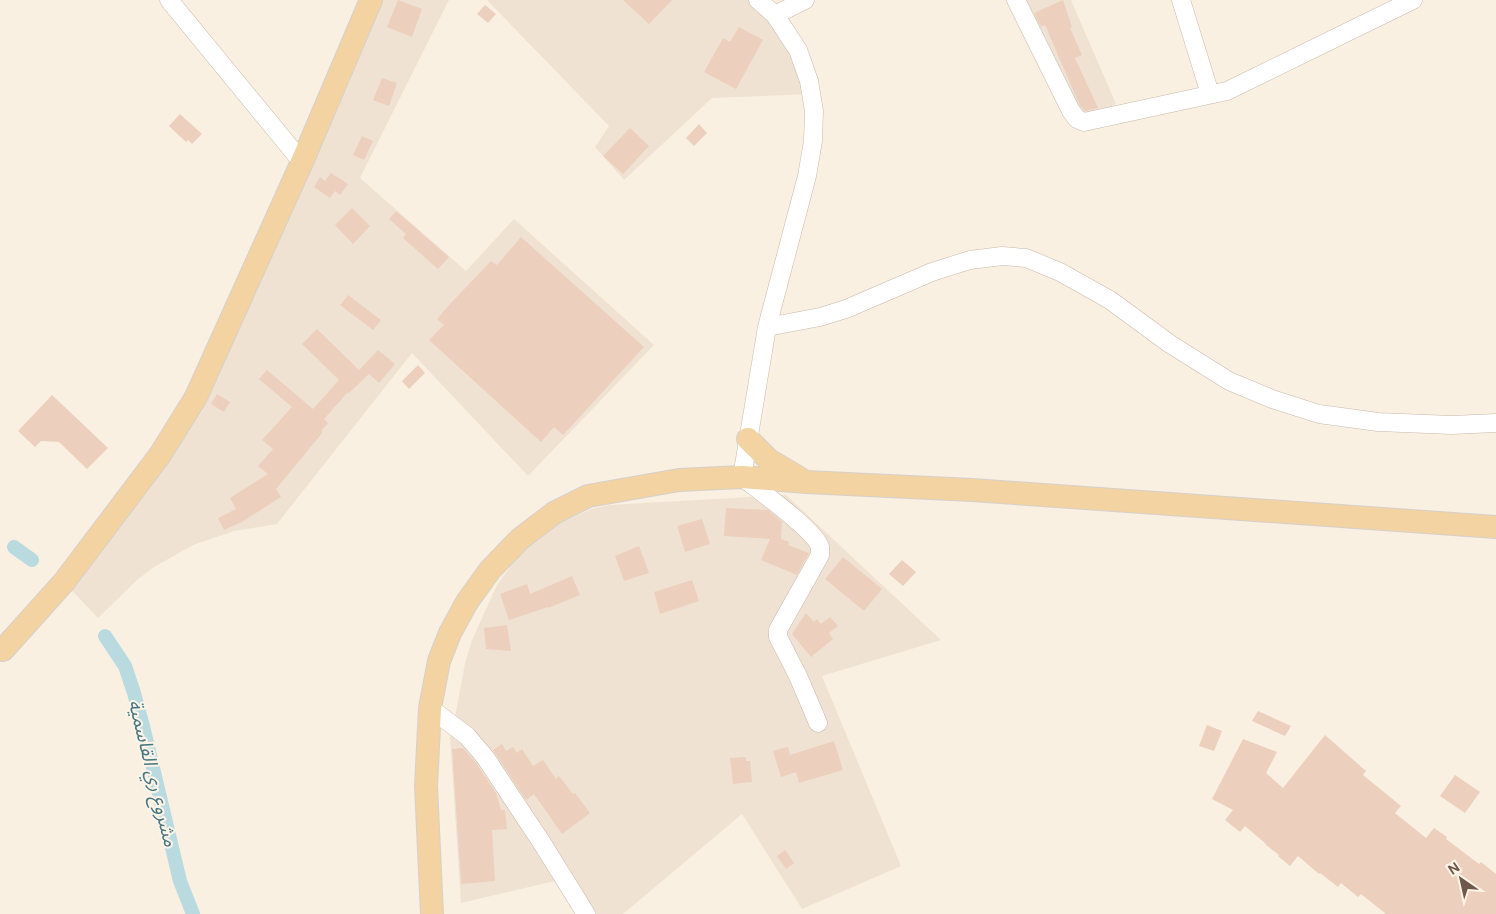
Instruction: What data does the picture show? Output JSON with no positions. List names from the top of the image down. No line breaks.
{"water":["مشروع ري القاسمية"],"north":"top left"}
